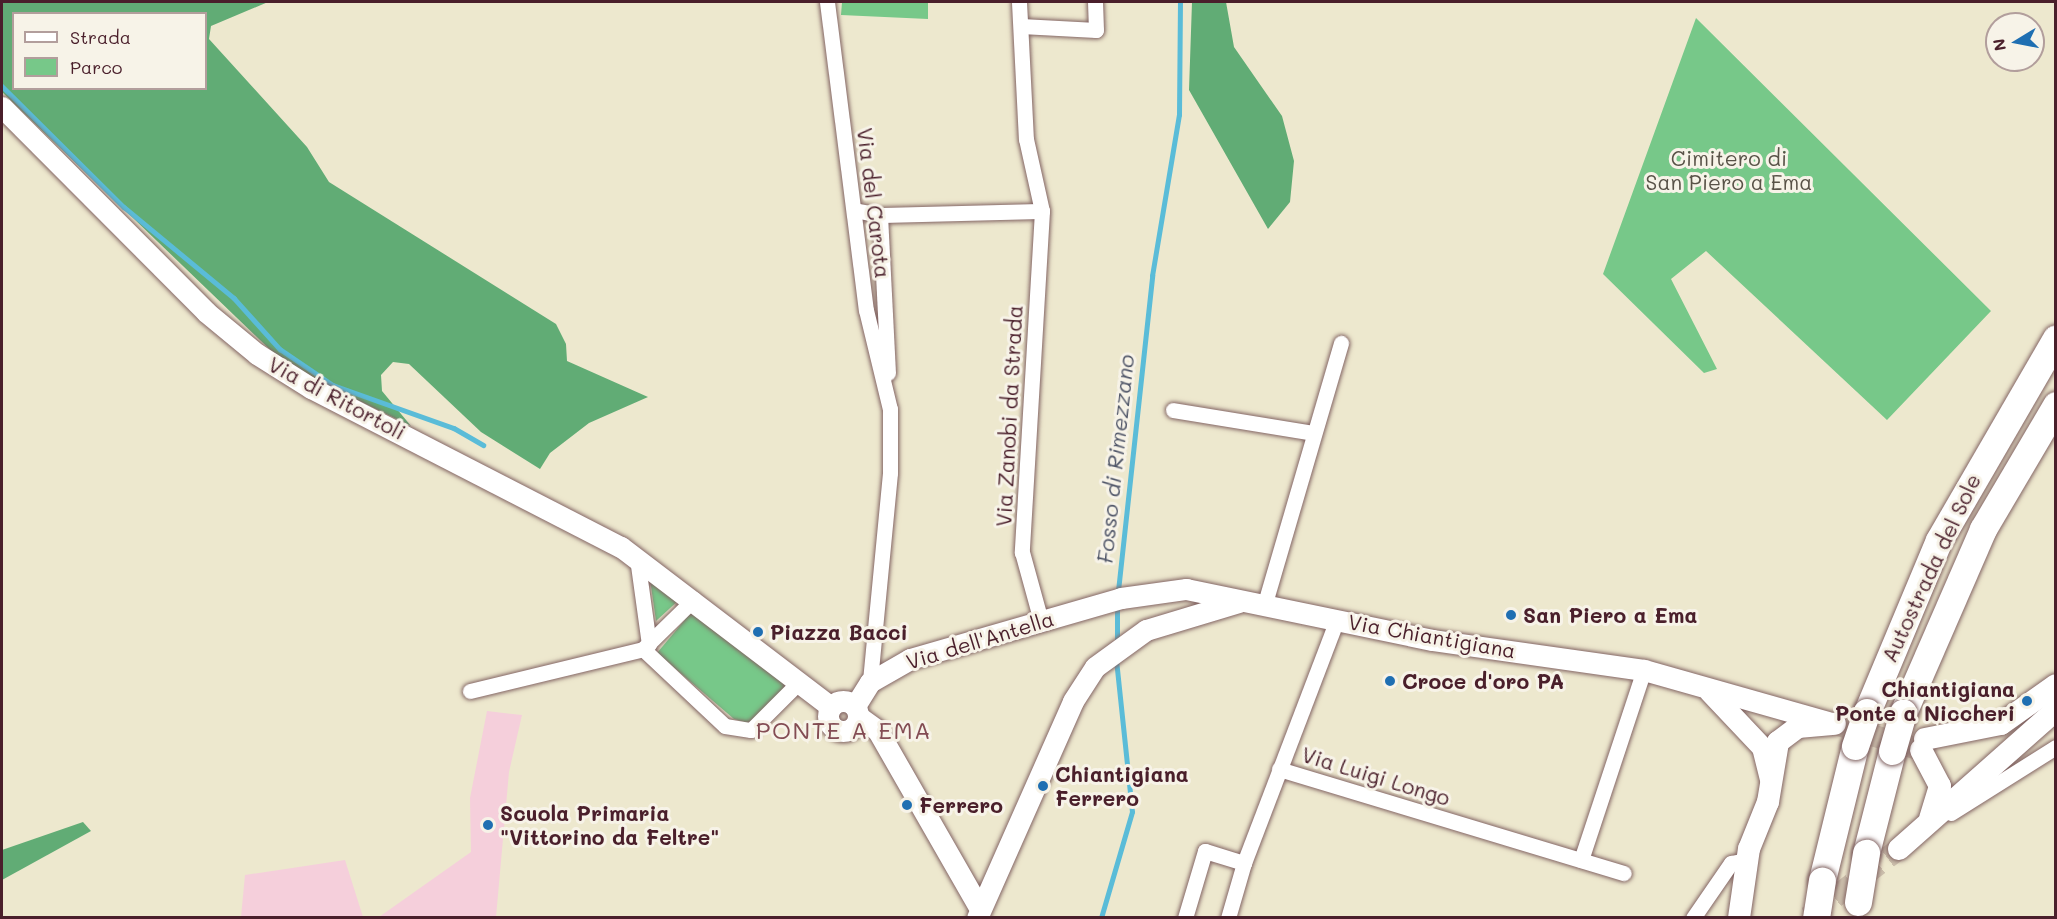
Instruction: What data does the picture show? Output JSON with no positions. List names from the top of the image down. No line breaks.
{"streets":{"highway":["Autostrada del Sole"],"main road":["Via Chiantigiana"],"street":["Via del Carota","Via di Ritortoli","Via Zanobi da Strada","Via dell'Antella","Via Luigi Longo"]},"crossings":[["Via del Carota","Via dell'Antella"],["Via di Ritortoli","Via dell'Antella"],["Via Zanobi da Strada","Via dell'Antella"],["Via Chiantigiana","Via dell'Antella"],["Via Chiantigiana","Via Luigi Longo"]],"districts":["PONTE A EMA"],"water":["Fosso di Rimezzano"],"parks":["Cimitero di San Piero a Ema"],"places":["San Piero a Ema","Piazza Bacci","Croce d'oro PA","Chiantigiana Ponte a Niccheri","Chiantigiana Ferrero","Ferrero","Scuola Primaria \"Vittorino da Feltre\""],"legend":["Strada","Parco"],"north":"left"}
